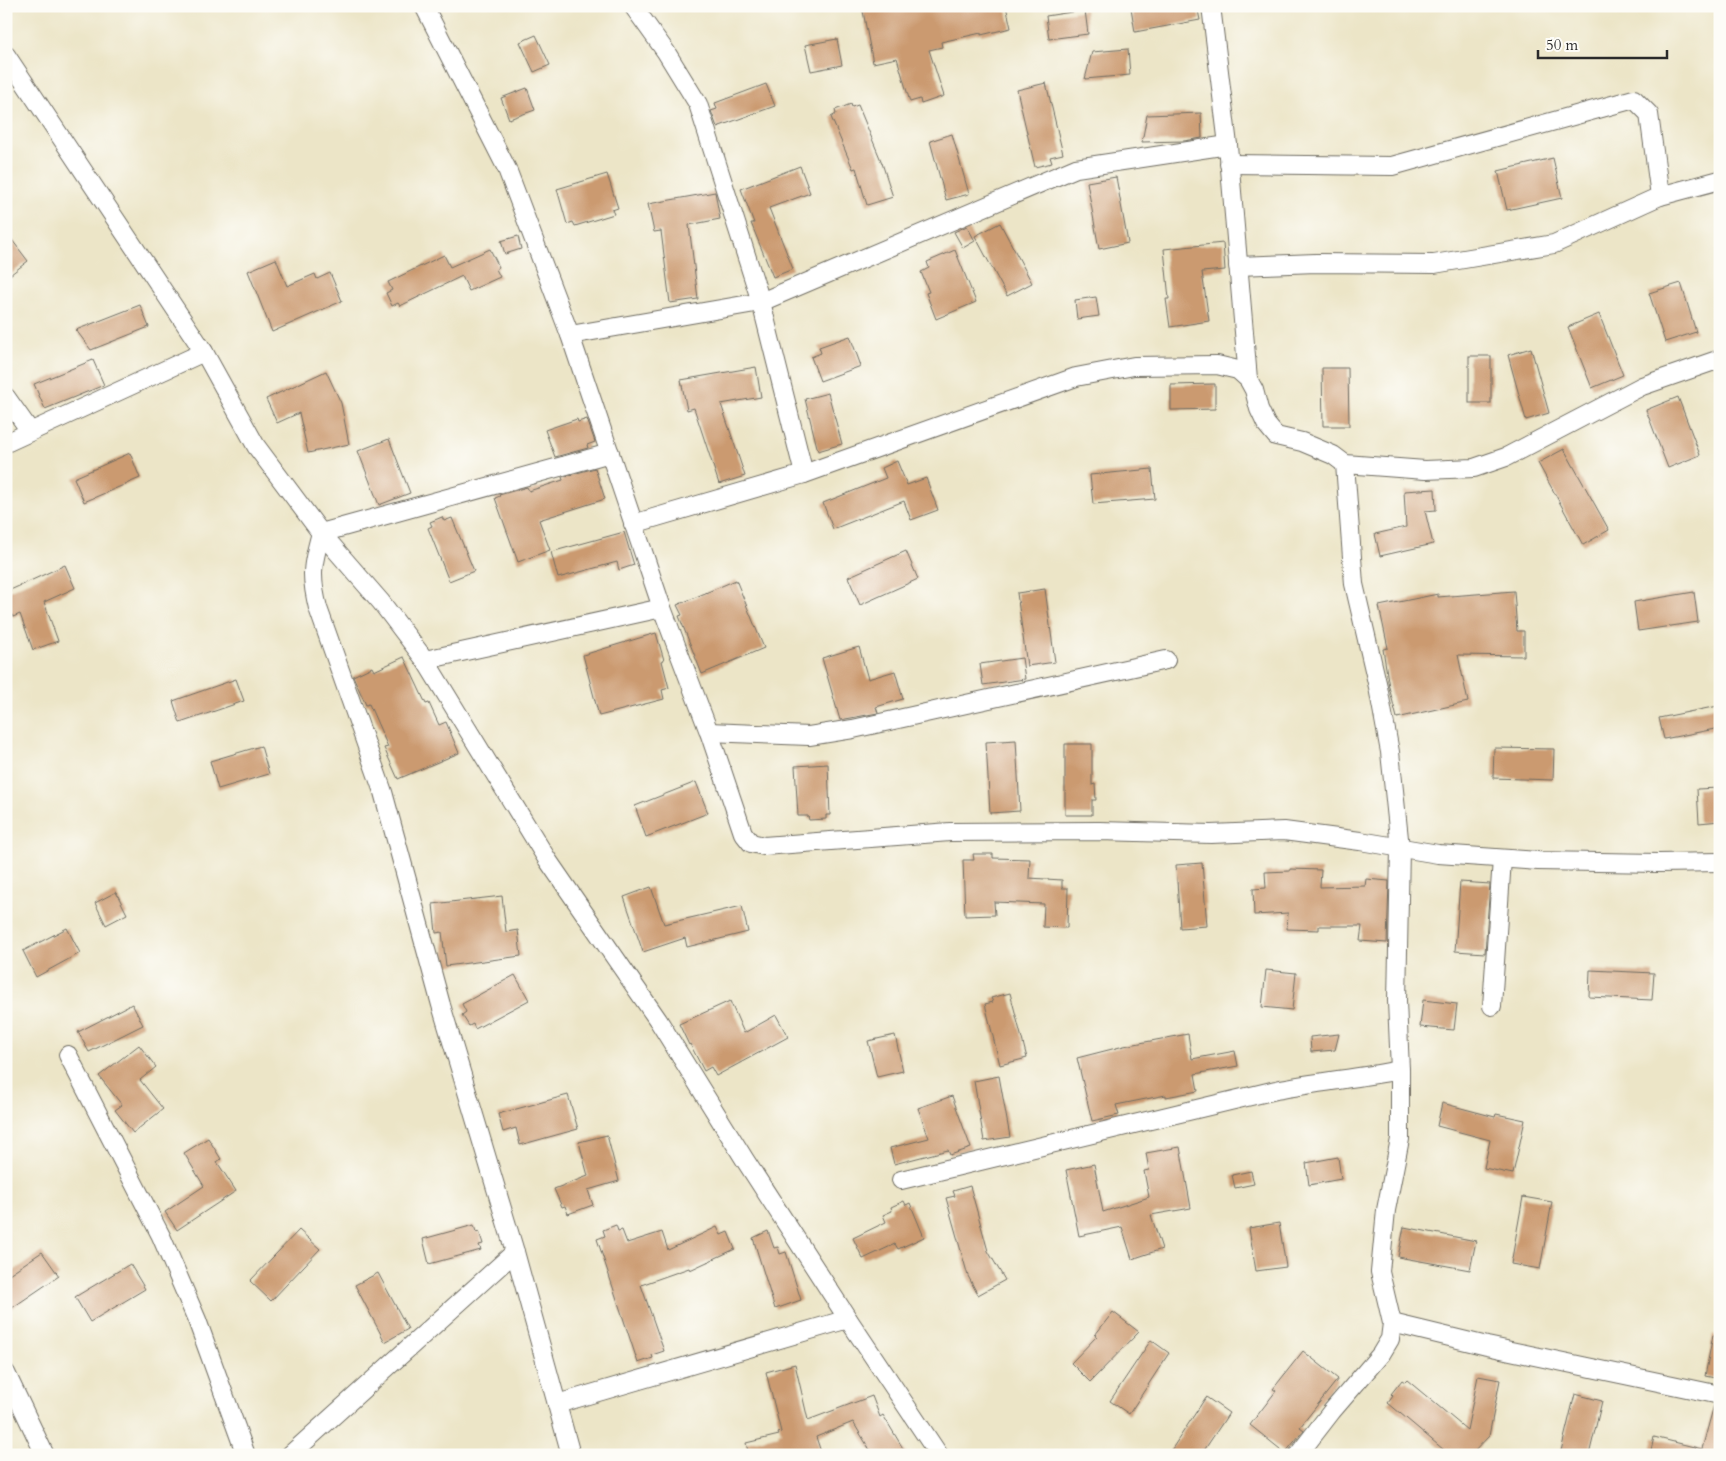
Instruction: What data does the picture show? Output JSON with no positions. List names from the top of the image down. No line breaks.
{"scale_bar":"50 m"}
